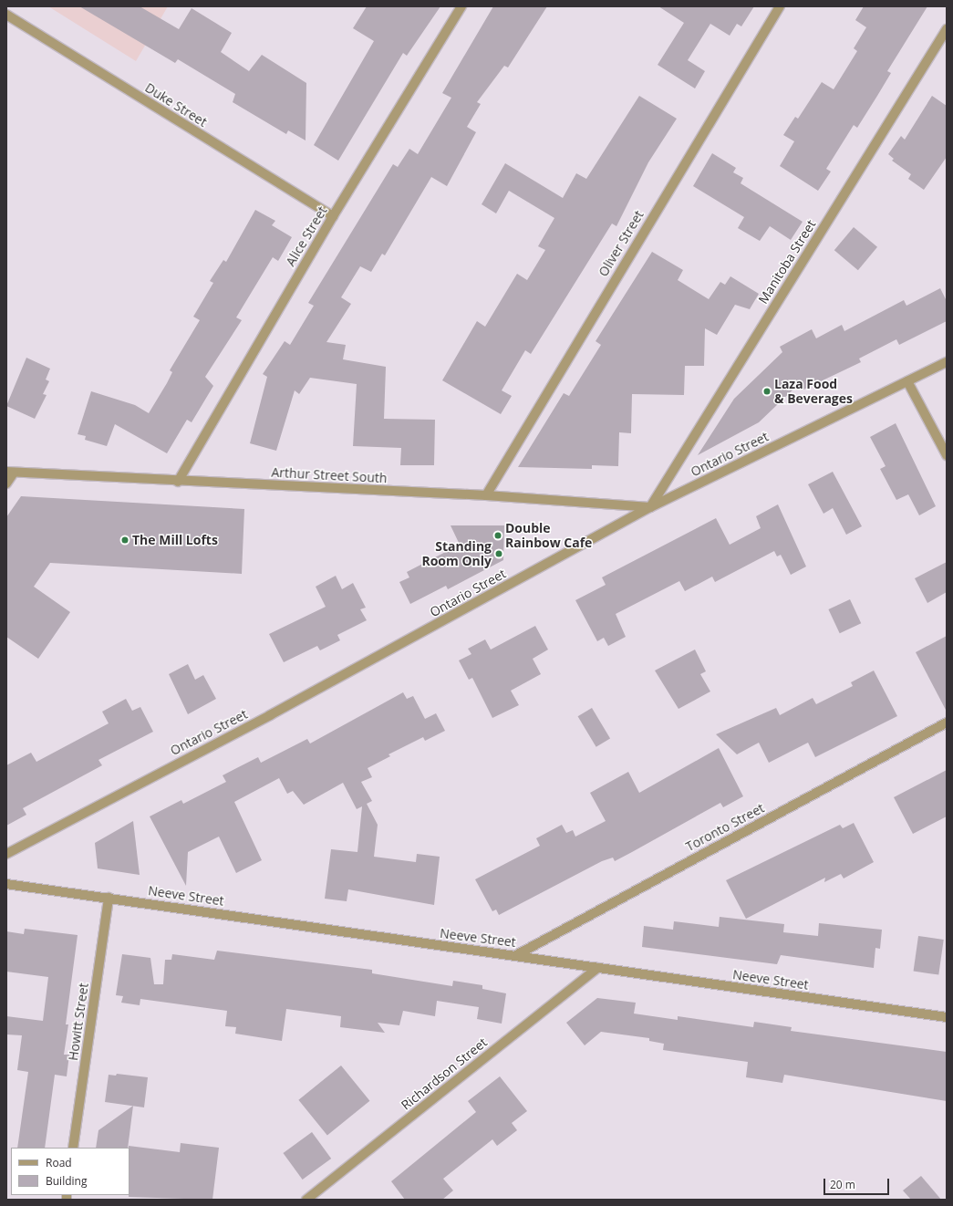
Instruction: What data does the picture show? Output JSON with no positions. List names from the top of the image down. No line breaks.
{"streets":{"street":["Duke Street","Alice Street","Oliver Street","Manitoba Street","Ontario Street","Arthur Street South","Toronto Street","Neeve Street","Howitt Street","Richardson Street"]},"crossings":[["Duke Street","Alice Street"],["Alice Street","Arthur Street South"],["Oliver Street","Arthur Street South"],["Manitoba Street","Ontario Street"],["Manitoba Street","Arthur Street South"],["Ontario Street","Arthur Street South"],["Toronto Street","Neeve Street"],["Neeve Street","Howitt Street"],["Neeve Street","Richardson Street"]],"places":["Laza Food & Beverages","Double Rainbow Cafe","The Mill Lofts","Standing Room Only"],"legend":["Road","Building"],"scale_bar":"20 m"}
